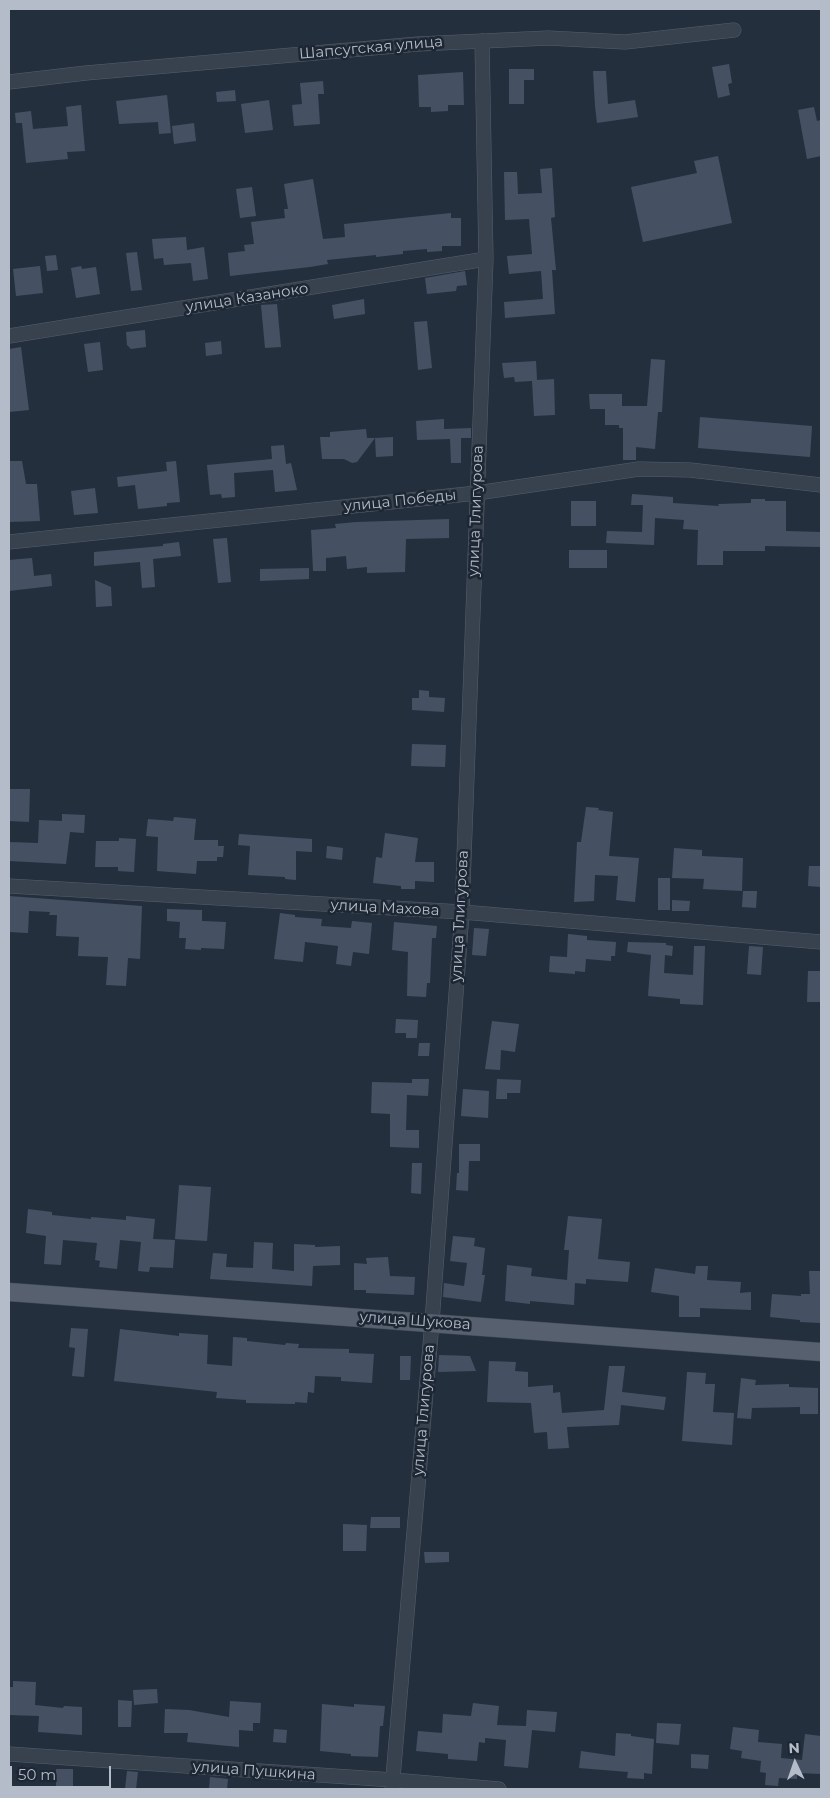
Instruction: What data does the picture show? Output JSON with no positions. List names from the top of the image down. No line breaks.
{"streets":{"main road":["улица Шукова"],"street":["Шапсугская улица","улица Казаноко","улица Победы","улица Тлигурова","улица Махова","улица Пушкина"]},"crossings":[["Шапсугская улица","улица Тлигурова"],["улица Казаноко","улица Тлигурова"],["улица Победы","улица Тлигурова"],["улица Тлигурова","улица Махова"],["улица Тлигурова","улица Шукова"],["улица Тлигурова","улица Пушкина"]],"scale_bar":"50 m","north":"top"}
